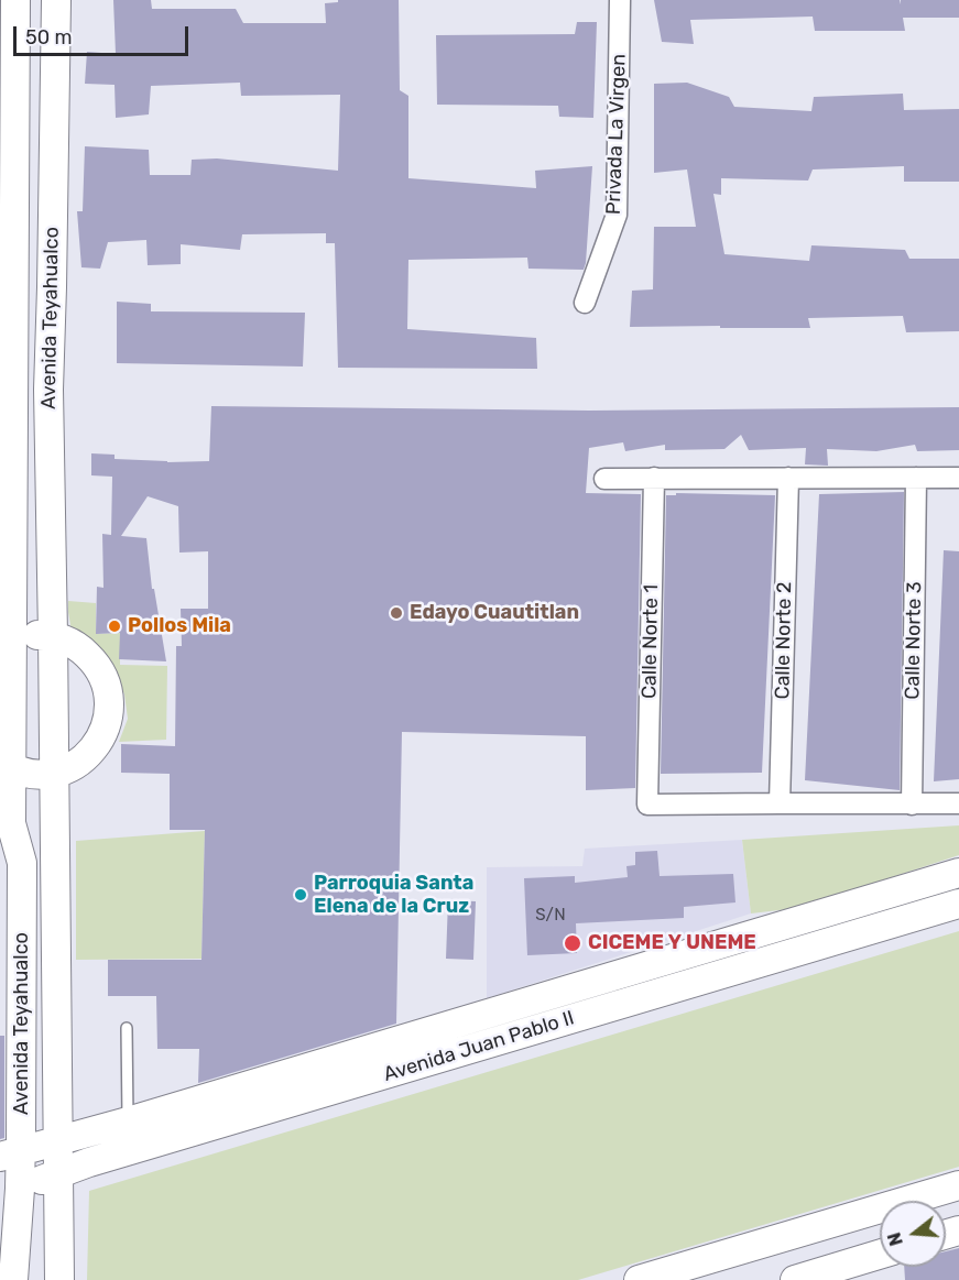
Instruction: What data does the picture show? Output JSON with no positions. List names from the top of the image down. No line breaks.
{"streets":{"main road":["Avenida Teyahualco","Avenida Juan Pablo II"],"street":["Privada La Virgen","Calle Norte 2","Calle Norte 3","Calle Norte 1"]},"crossings":[["Avenida Teyahualco","Avenida Juan Pablo II"],["Calle Norte 2","Calle Norte 1"]],"places":["Edayo Cuautitlan","Pollos Mila","Parroquia Santa Elena de la Cruz","CICEME Y UNEME"],"house_numbers":["S/N"],"scale_bar":"50 m","north":"left"}
